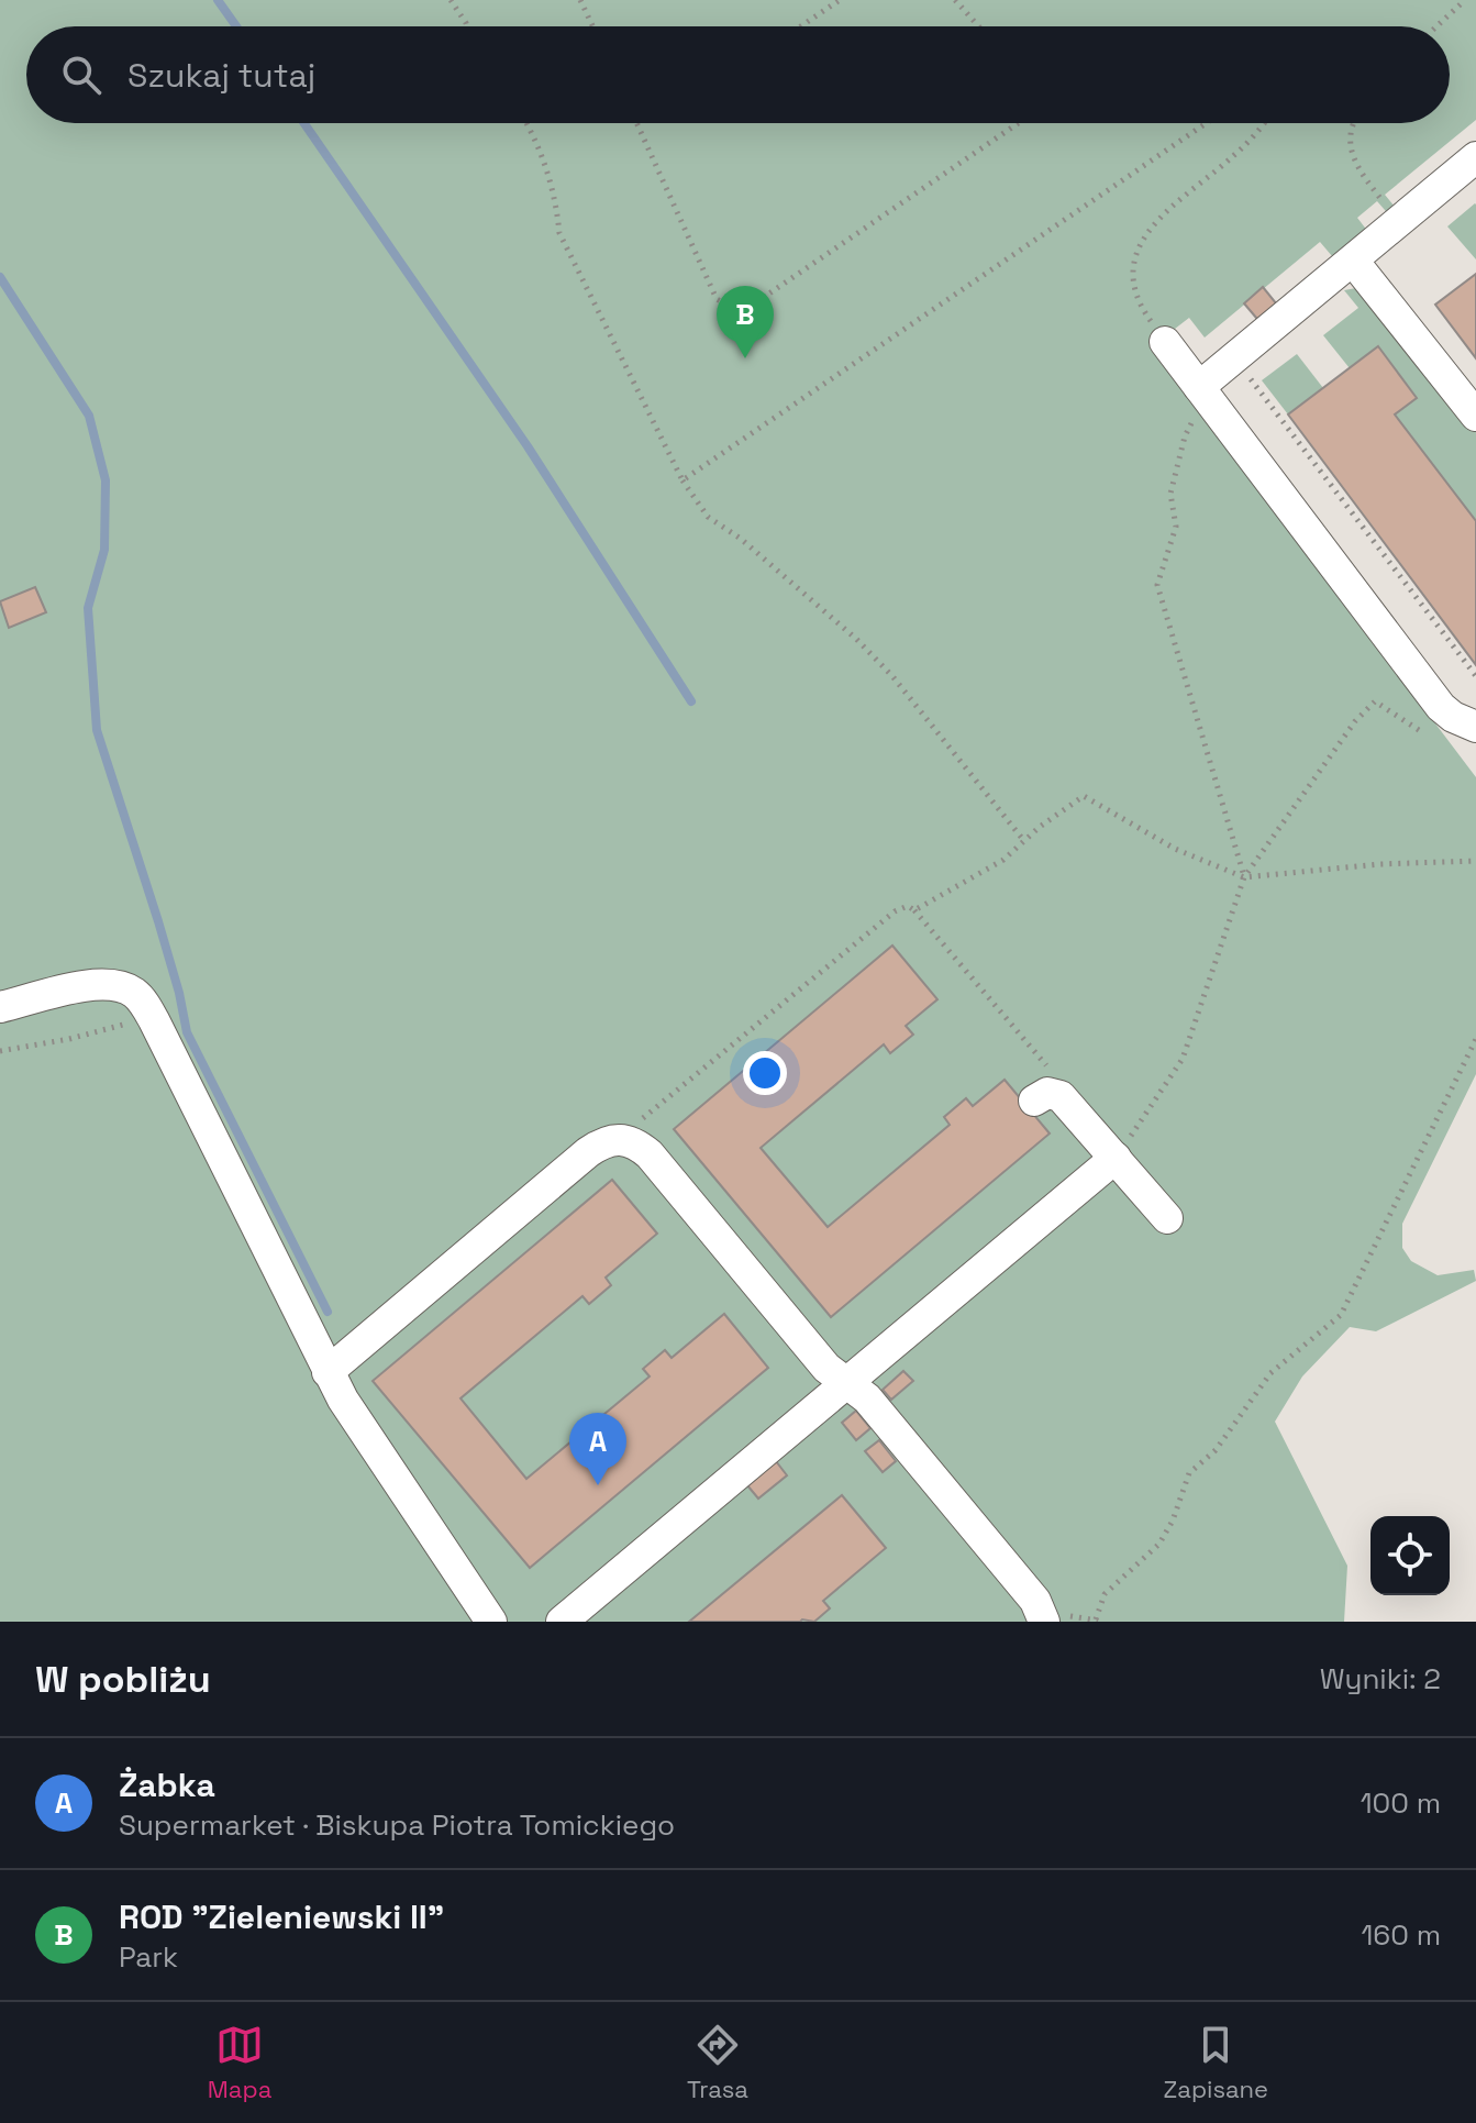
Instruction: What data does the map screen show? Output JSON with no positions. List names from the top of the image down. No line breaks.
{"page":{"search":"Szukaj tutaj","pins":["B","A"],"heading":["W pobliżu","Wyniki: 2"],"list":[{"mark":"A","name":"Żabka","note":"Supermarket · Biskupa Piotra Tomickiego","value":"100 m"},{"mark":"B","name":"ROD \"Zieleniewski II\"","note":"Park","value":"160 m"}],"nav":["Mapa","Trasa","Zapisane"]}}
